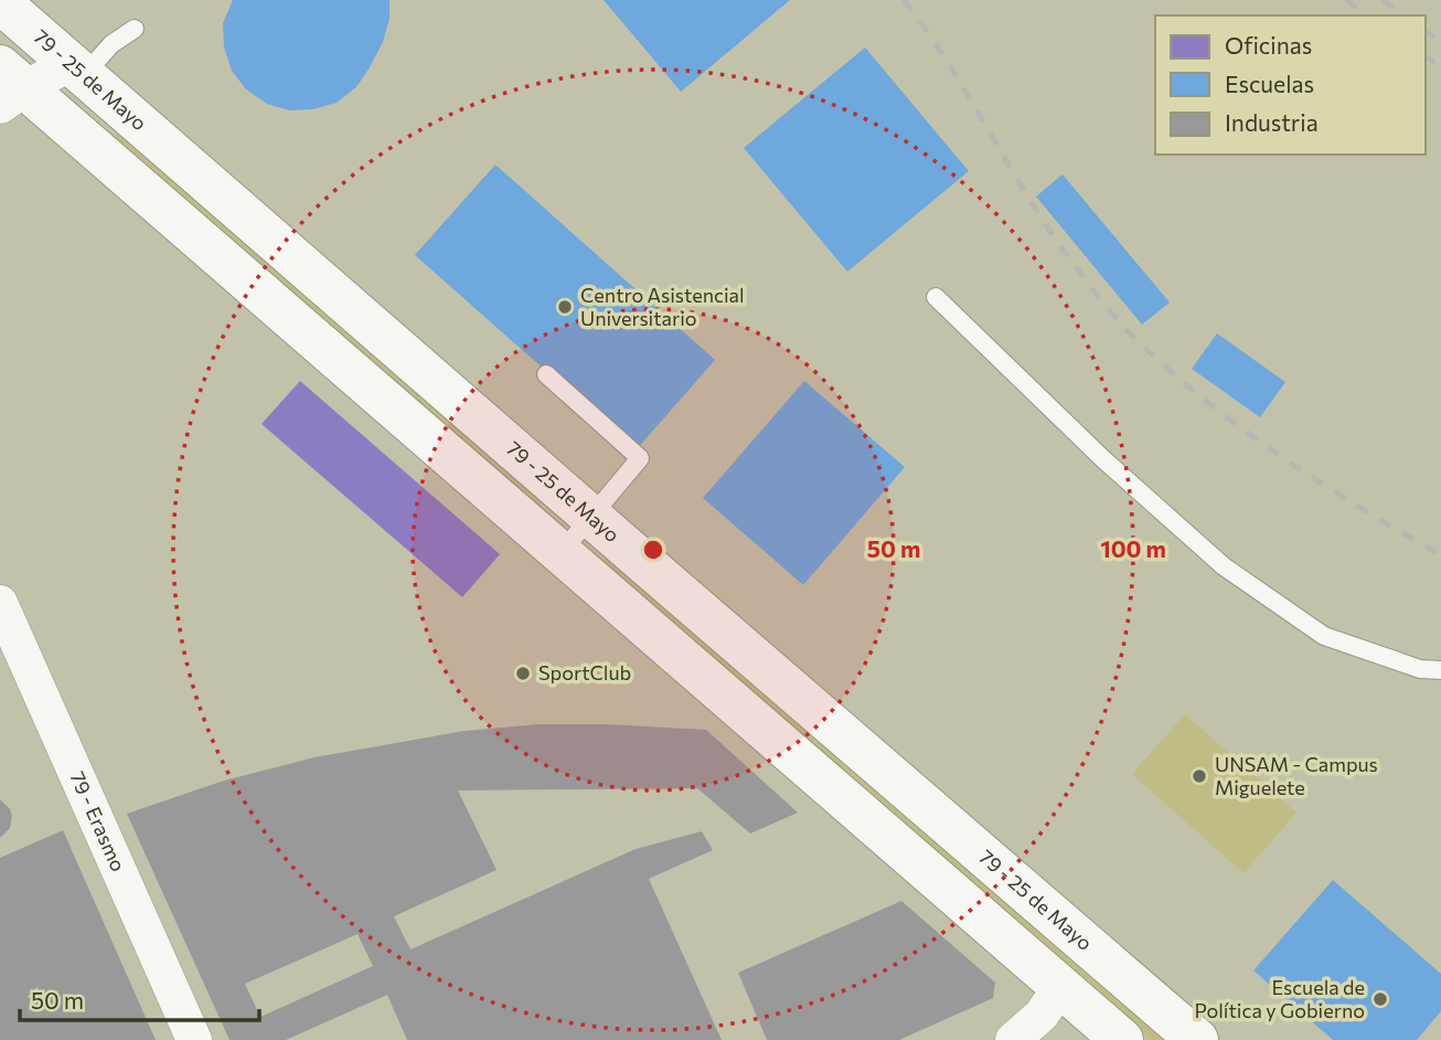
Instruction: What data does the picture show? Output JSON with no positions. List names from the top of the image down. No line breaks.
{"streets":{"main road":["79 - 25 de Mayo"],"street":["79 - Erasmo"]},"places":["Centro Asistencial Universitario","SportClub","UNSAM - Campus Miguelete","Escuela de Política y Gobierno"],"legend":["Oficinas","Escuelas","Industria"],"scale_bar":"50 m","rings":["50 m","100 m"]}
